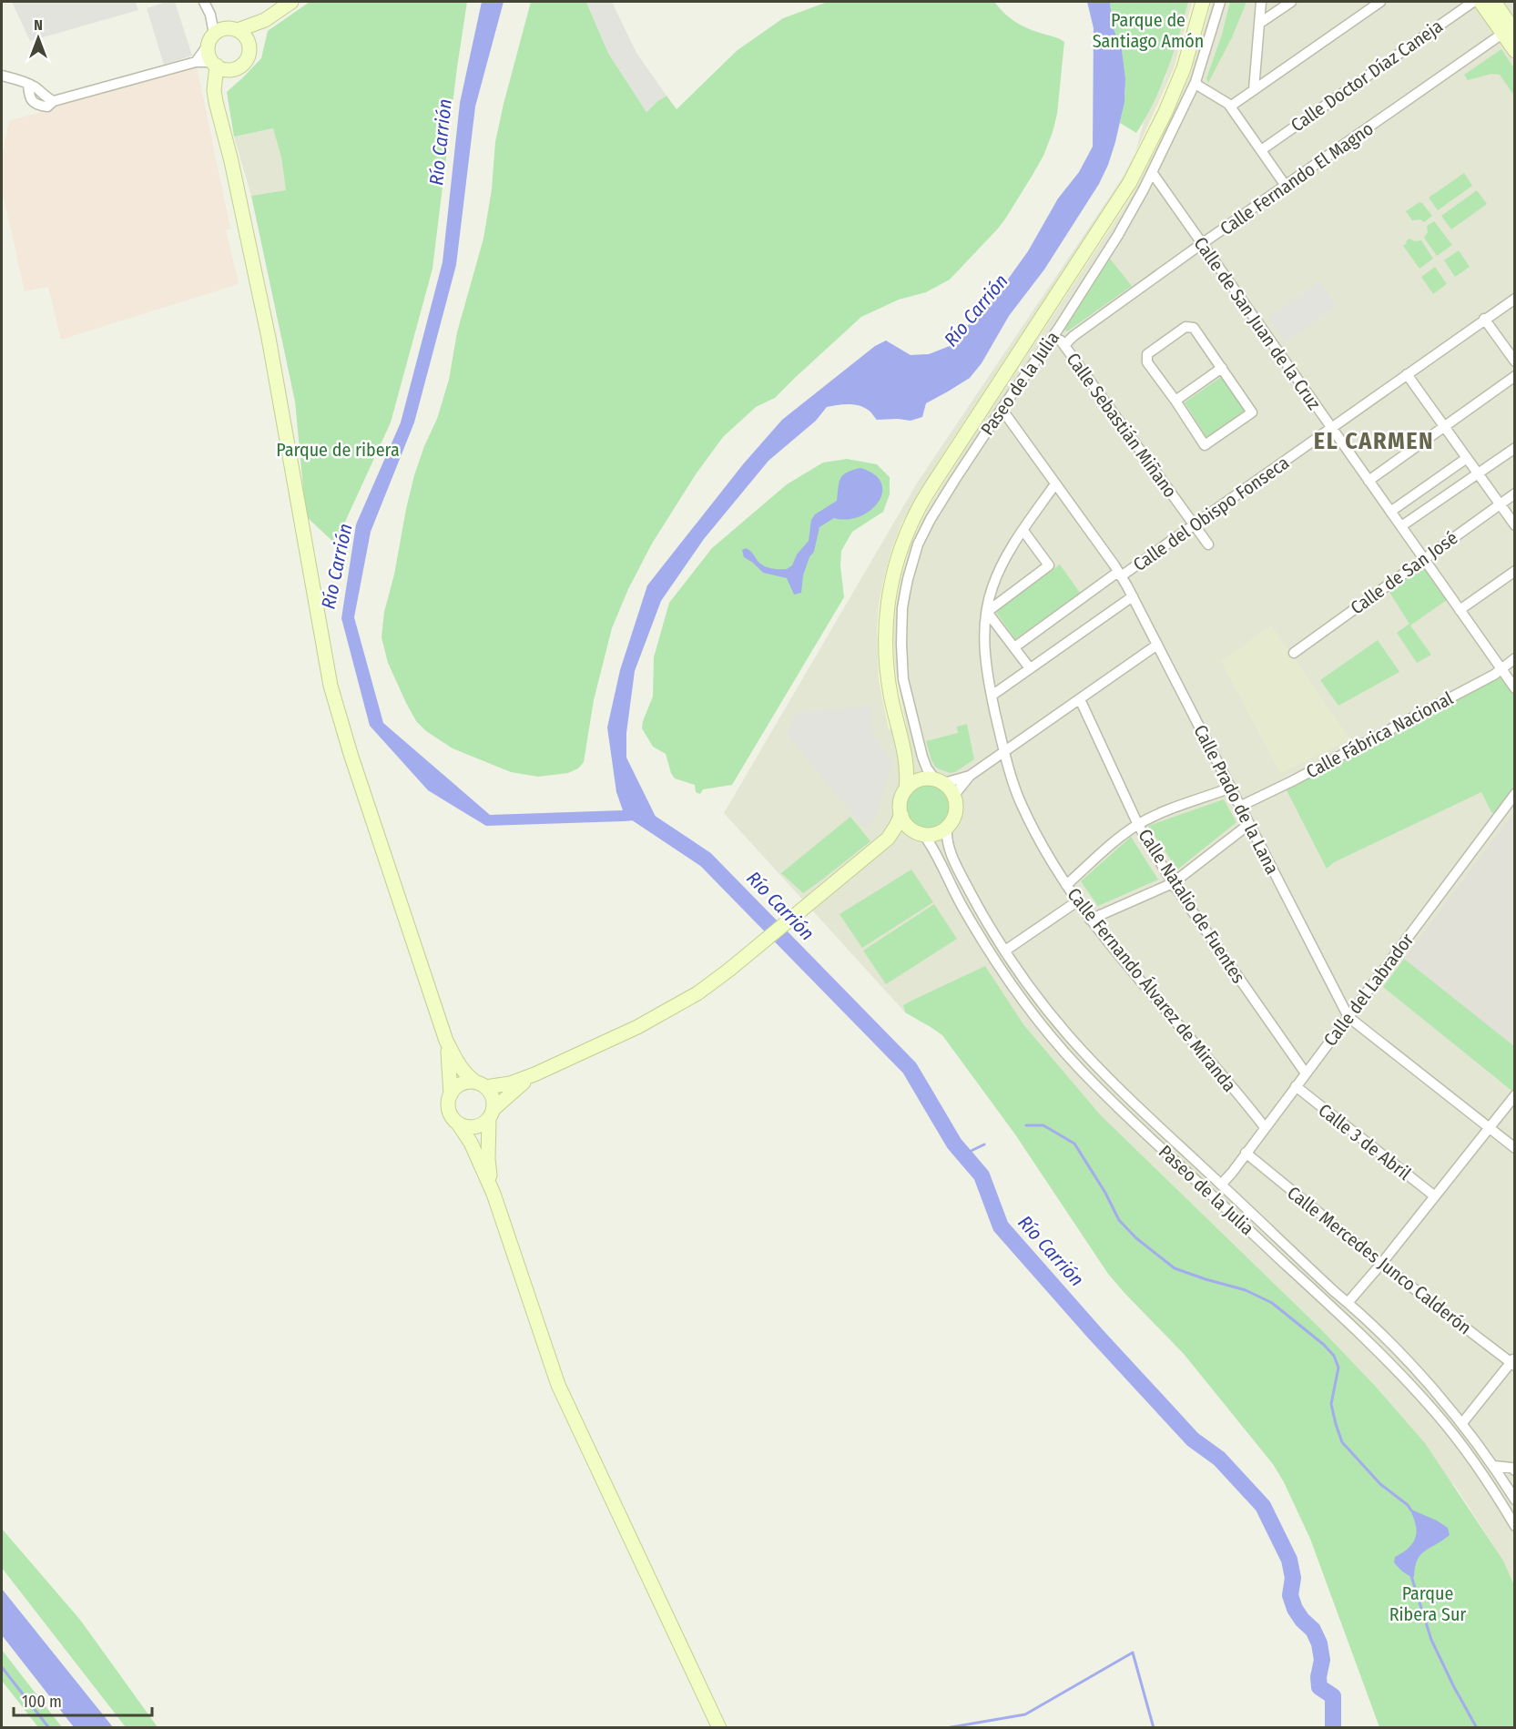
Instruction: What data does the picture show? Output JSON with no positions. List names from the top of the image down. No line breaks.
{"streets":{"main road":["Paseo de la Julia"],"street":["Calle Doctor Díaz Caneja","Calle Fernando El Magno","Calle de San Juan de la Cruz","Calle Sebastián Miñano","Calle del Obispo Fonseca","Calle de San José","Calle Fábrica Nacional","Calle Prado de la Lana","Calle Natalio de Fuentes","Calle Fernando Álvarez de Miranda","Calle del Labrador","Calle 3 de Abril","Calle Mercedes Junco Calderón"]},"crossings":[["Calle Fernando El Magno","Calle de San Juan de la Cruz"],["Calle Fernando El Magno","Calle Sebastián Miñano"],["Calle de San Juan de la Cruz","Paseo de la Julia"],["Calle de San Juan de la Cruz","Calle del Obispo Fonseca"],["Calle de San Juan de la Cruz","Calle de San José"],["Calle de San Juan de la Cruz","Calle Fábrica Nacional"],["Paseo de la Julia","Calle Sebastián Miñano"],["Paseo de la Julia","Calle Prado de la Lana"],["Paseo de la Julia","Calle del Labrador"],["Calle Sebastián Miñano","Calle del Obispo Fonseca"],["Calle del Obispo Fonseca","Calle Prado de la Lana"],["Calle Fábrica Nacional","Calle Prado de la Lana"],["Calle Prado de la Lana","Calle Fernando Álvarez de Miranda"],["Calle Prado de la Lana","Calle del Labrador"],["Calle Natalio de Fuentes","Calle del Labrador"],["Calle Fernando Álvarez de Miranda","Calle del Labrador"],["Calle del Labrador","Calle 3 de Abril"],["Calle del Labrador","Calle Mercedes Junco Calderón"]],"districts":["EL CARMEN"],"water":["Río Carrión"],"parks":["Parque de Santiago Amón","Parque de ribera","Parque Ribera Sur"],"scale_bar":"100 m","north":"top"}
